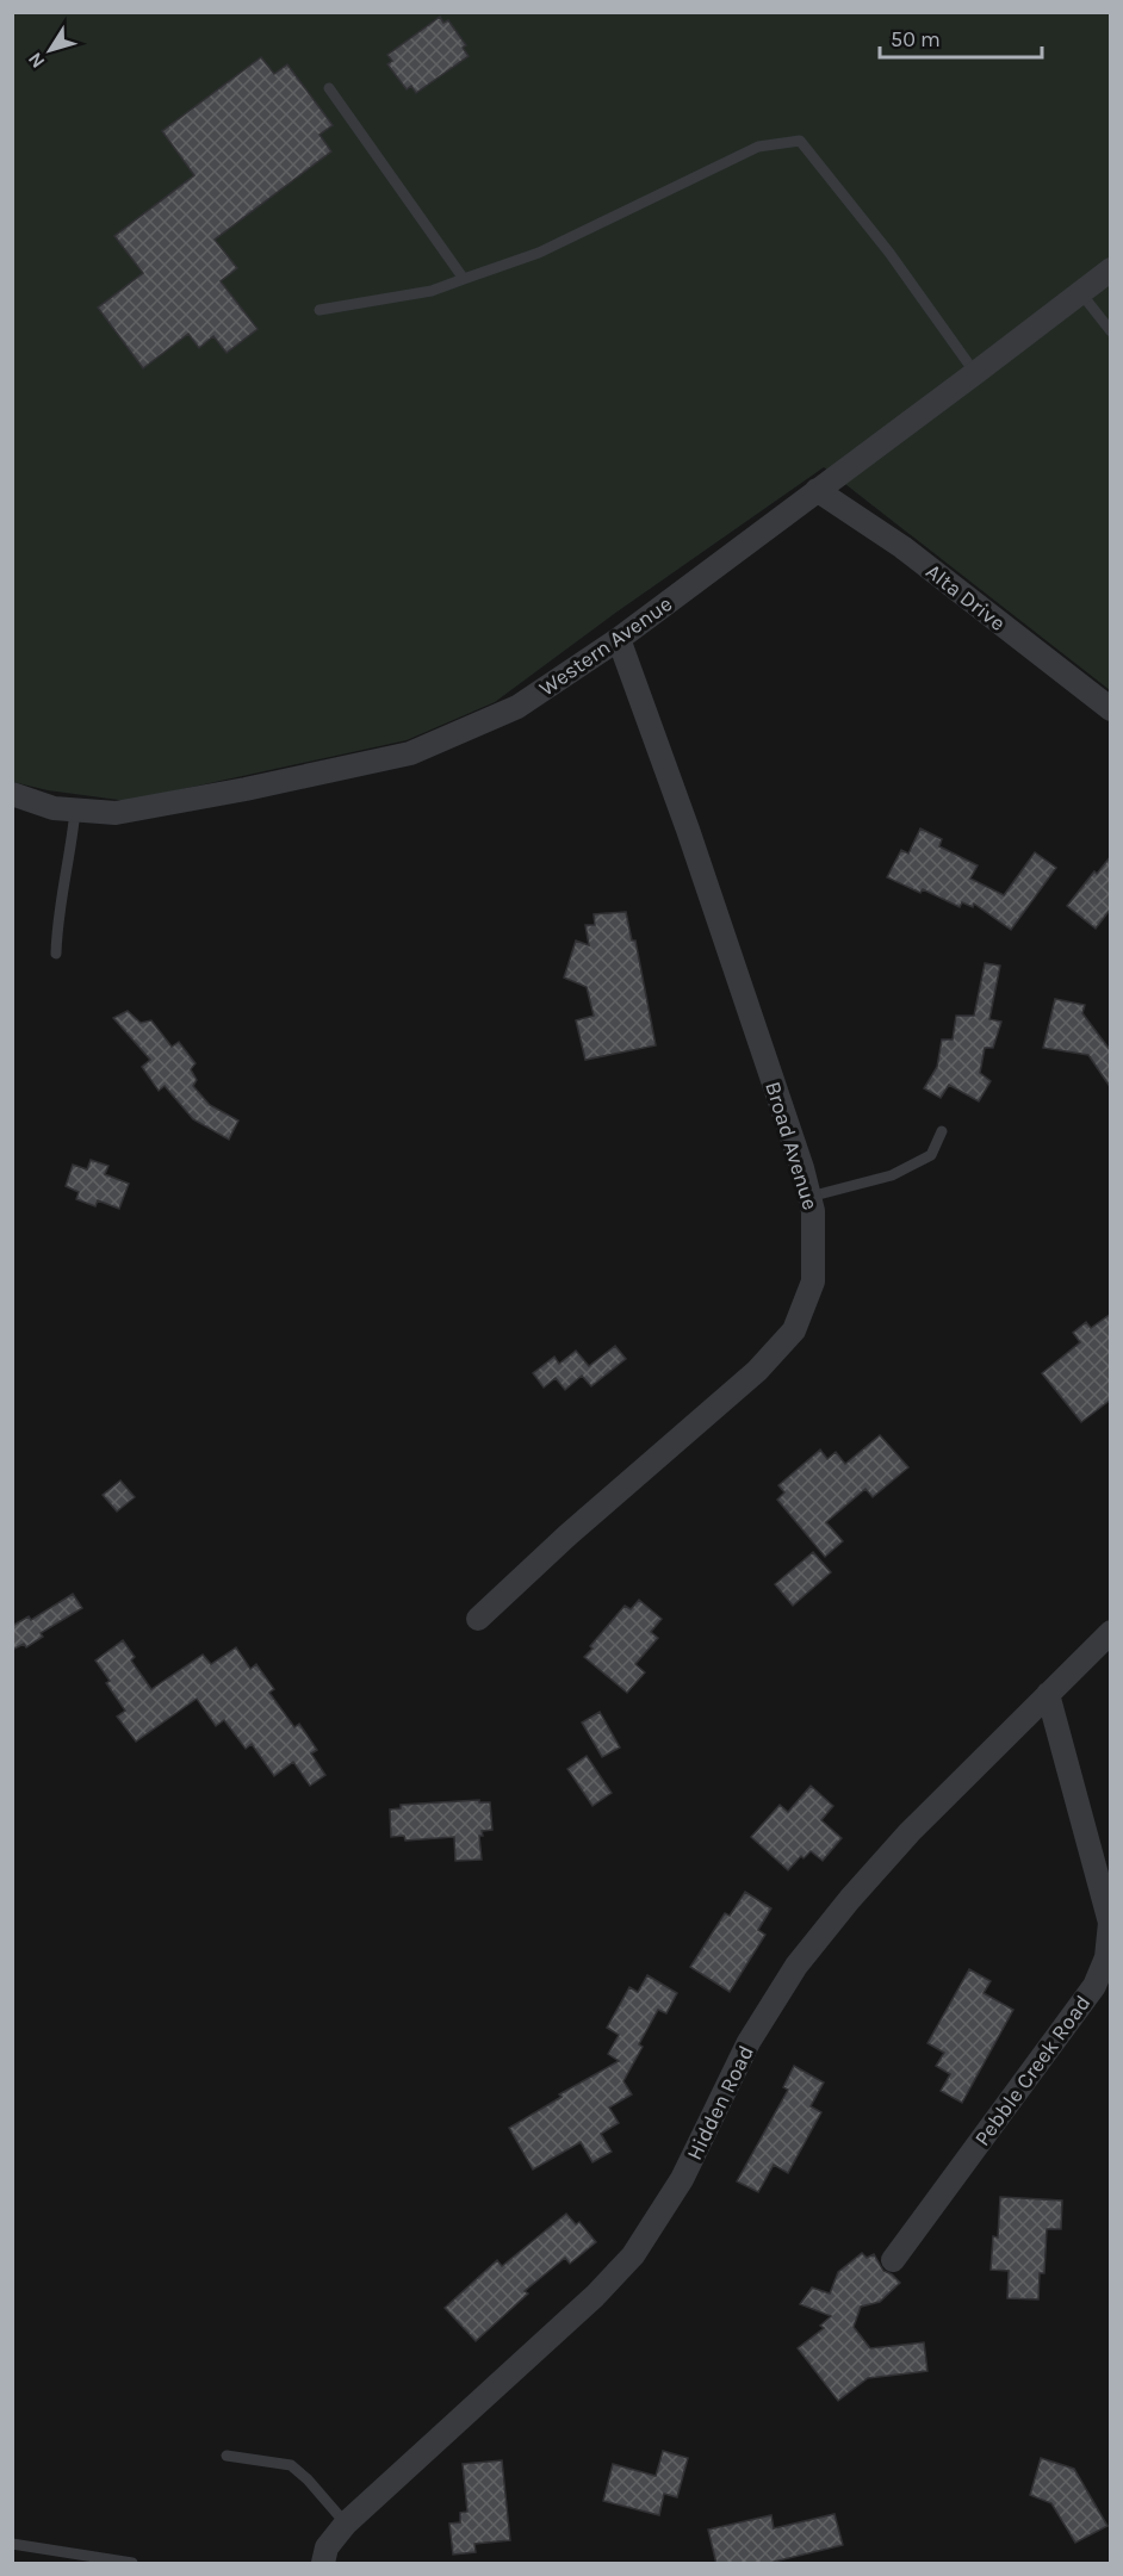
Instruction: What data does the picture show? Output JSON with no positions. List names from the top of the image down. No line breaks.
{"streets":{"street":["Alta Drive","Western Avenue","Broad Avenue","Pebble Creek Road","Hidden Road"]},"crossings":[["Alta Drive","Western Avenue"],["Western Avenue","Broad Avenue"],["Pebble Creek Road","Hidden Road"]],"scale_bar":"50 m","north":"bottom left"}
